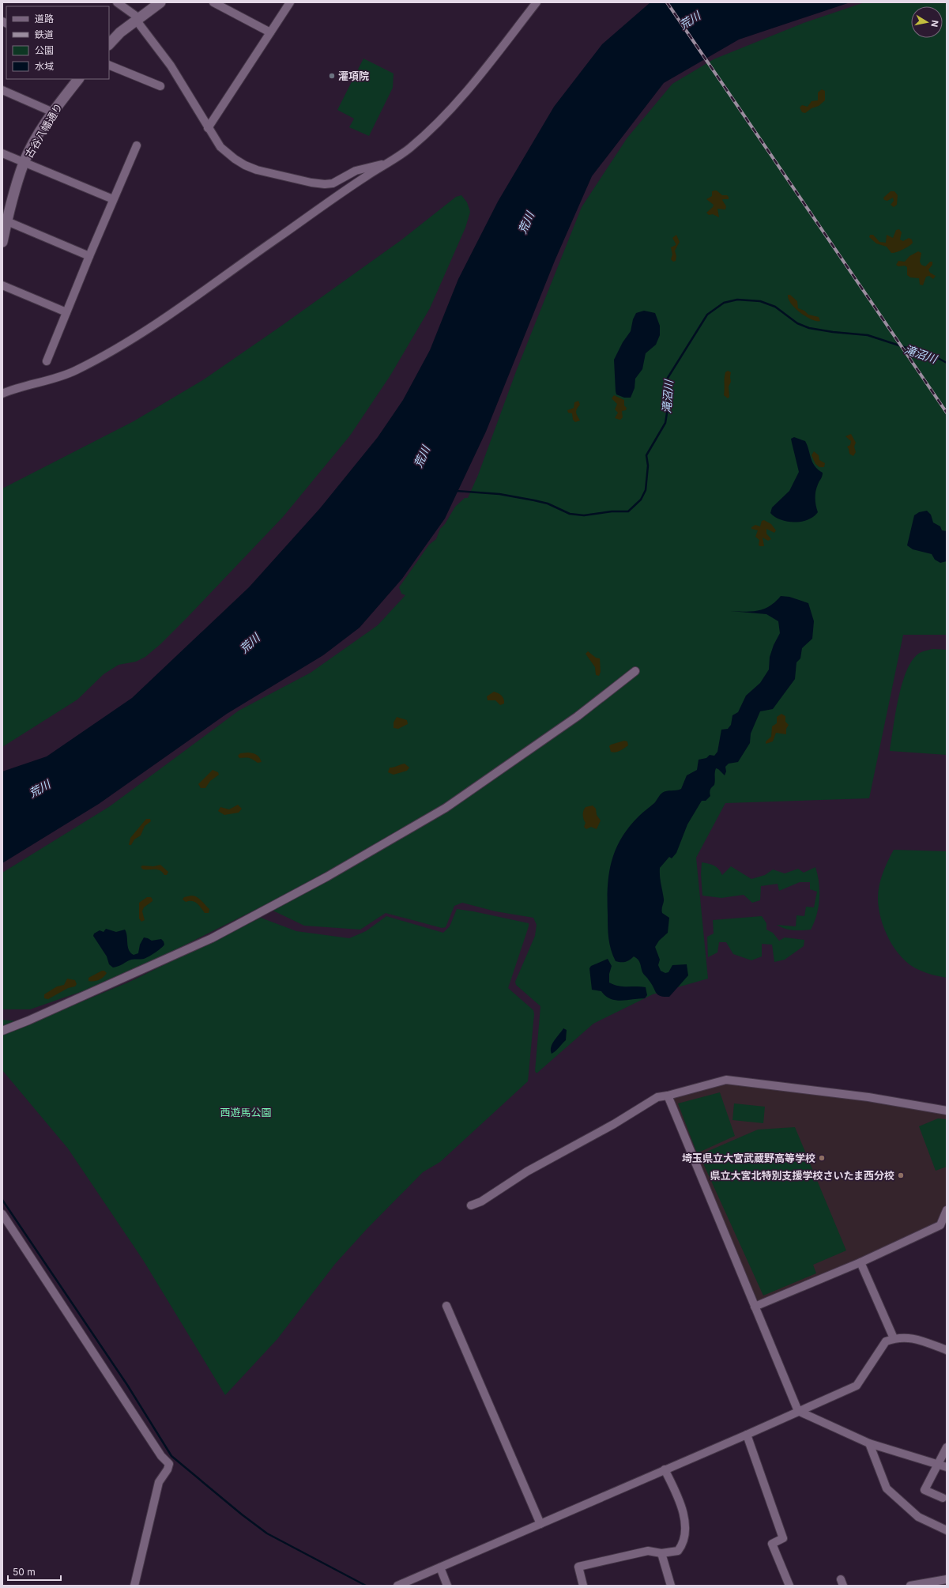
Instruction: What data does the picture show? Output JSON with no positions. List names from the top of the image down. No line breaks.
{"streets":{"street":["古谷八幡通り"]},"water":["荒川","滝沼川"],"parks":["西遊馬公園"],"places":["灌項院","埼玉県立大宮武蔵野高等学校","県立大宮北特別支援学校さいたま西分校"],"legend":["道路","鉄道","公園","水域"],"scale_bar":"50 m","north":"right"}
